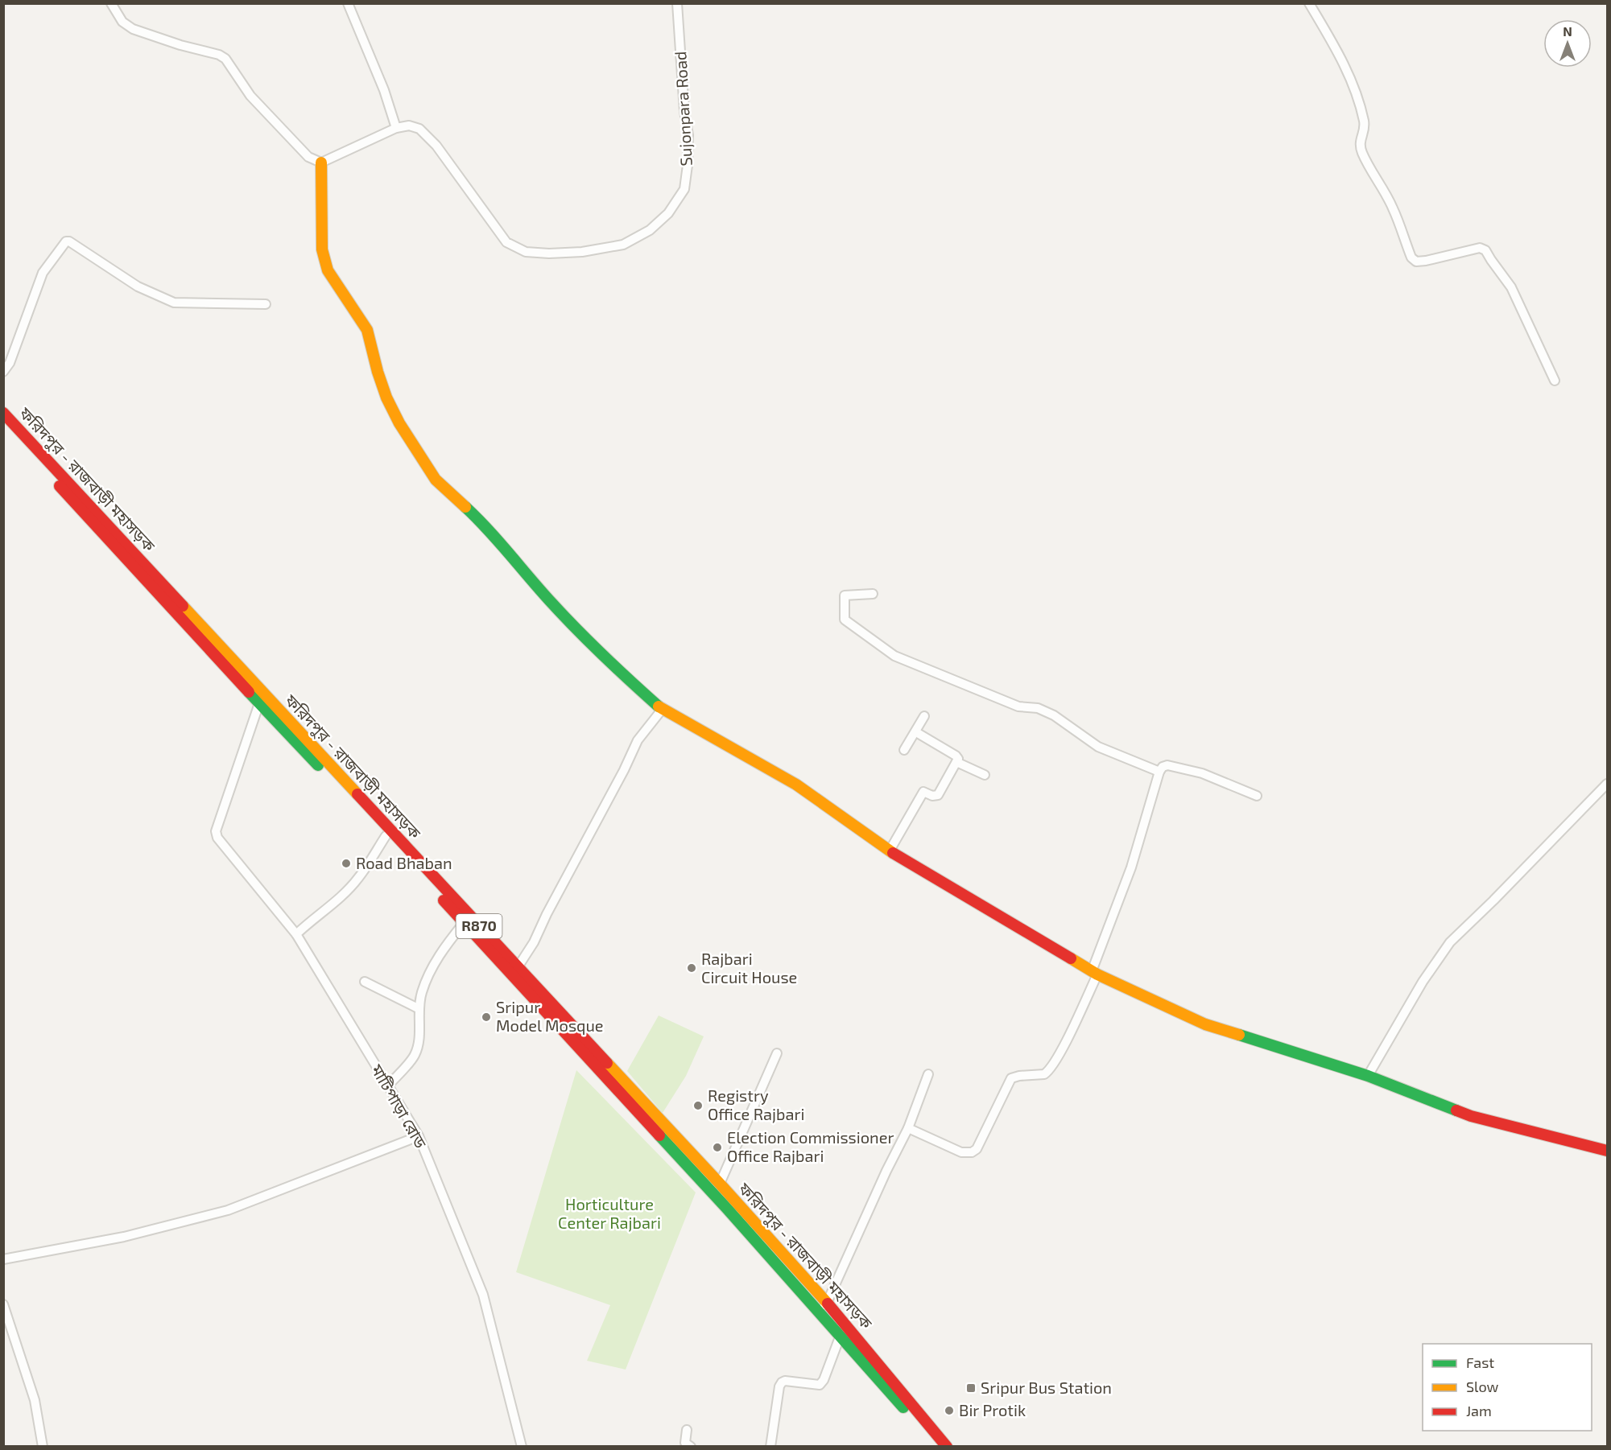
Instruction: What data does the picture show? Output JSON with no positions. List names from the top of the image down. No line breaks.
{"streets":{"main road":["ফরিদপুর - রাজবাড়ী মহাসড়ক","R870"],"street":["Sujonpara Road","মাটিপাড়া রোড"]},"crossings":[["ফরিদপুর - রাজবাড়ী মহাসড়ক","মাটিপাড়া রোড"]],"parks":["Horticulture Center Rajbari"],"places":{"other":["Road Bhaban","Rajbari Circuit House","Sripur Model Mosque","Registry Office Rajbari","Election Commissioner Office Rajbari","Bir Protik"],"transit":["Sripur Bus Station"]},"legend":["Fast","Slow","Jam"],"north":"top"}
